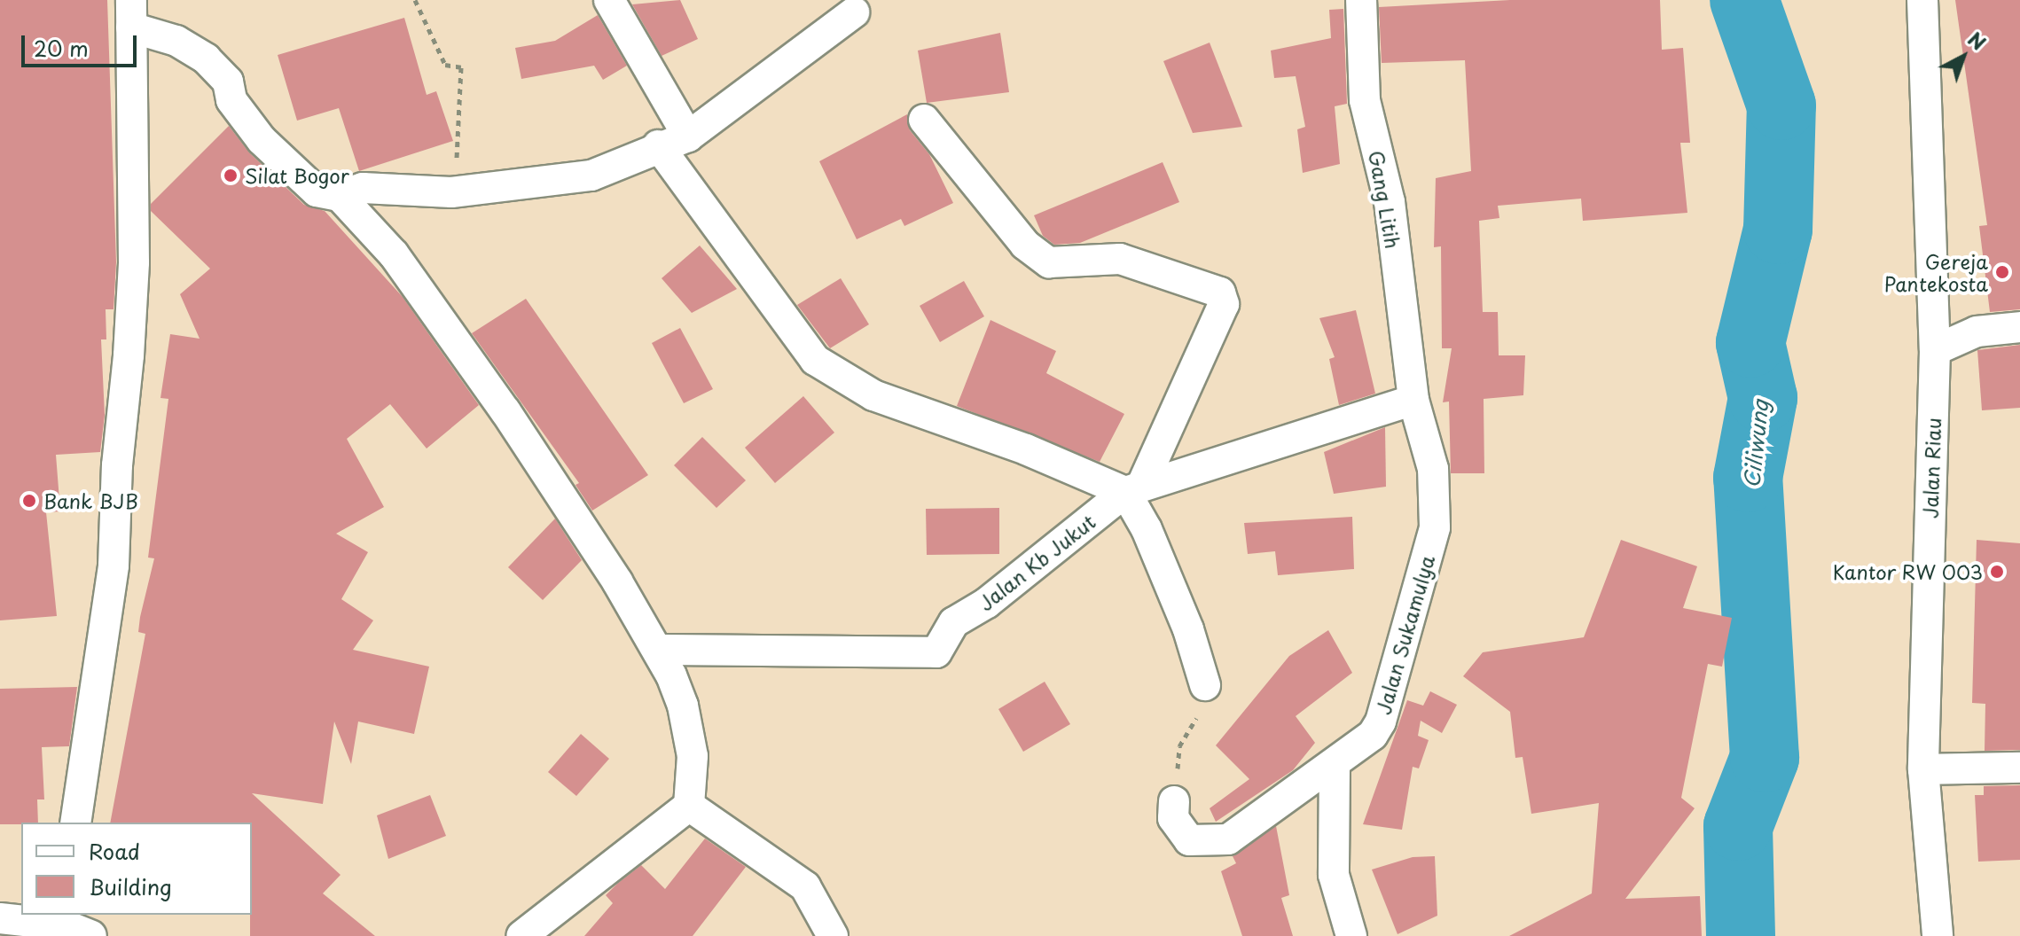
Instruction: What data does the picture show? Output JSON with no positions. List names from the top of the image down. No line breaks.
{"streets":{"street":["Gang Litih","Jalan Riau","Jalan Kb Jukut","Jalan Sukamulya"]},"crossings":[["Gang Litih","Jalan Kb Jukut"],["Gang Litih","Jalan Sukamulya"],["Jalan Kb Jukut","Jalan Sukamulya"]],"water":["Ciliwung"],"places":["Silat Bogor","Gereja Pantekosta","Bank BJB","Kantor RW 003"],"legend":["Road","Building"],"scale_bar":"20 m","north":"top right"}
